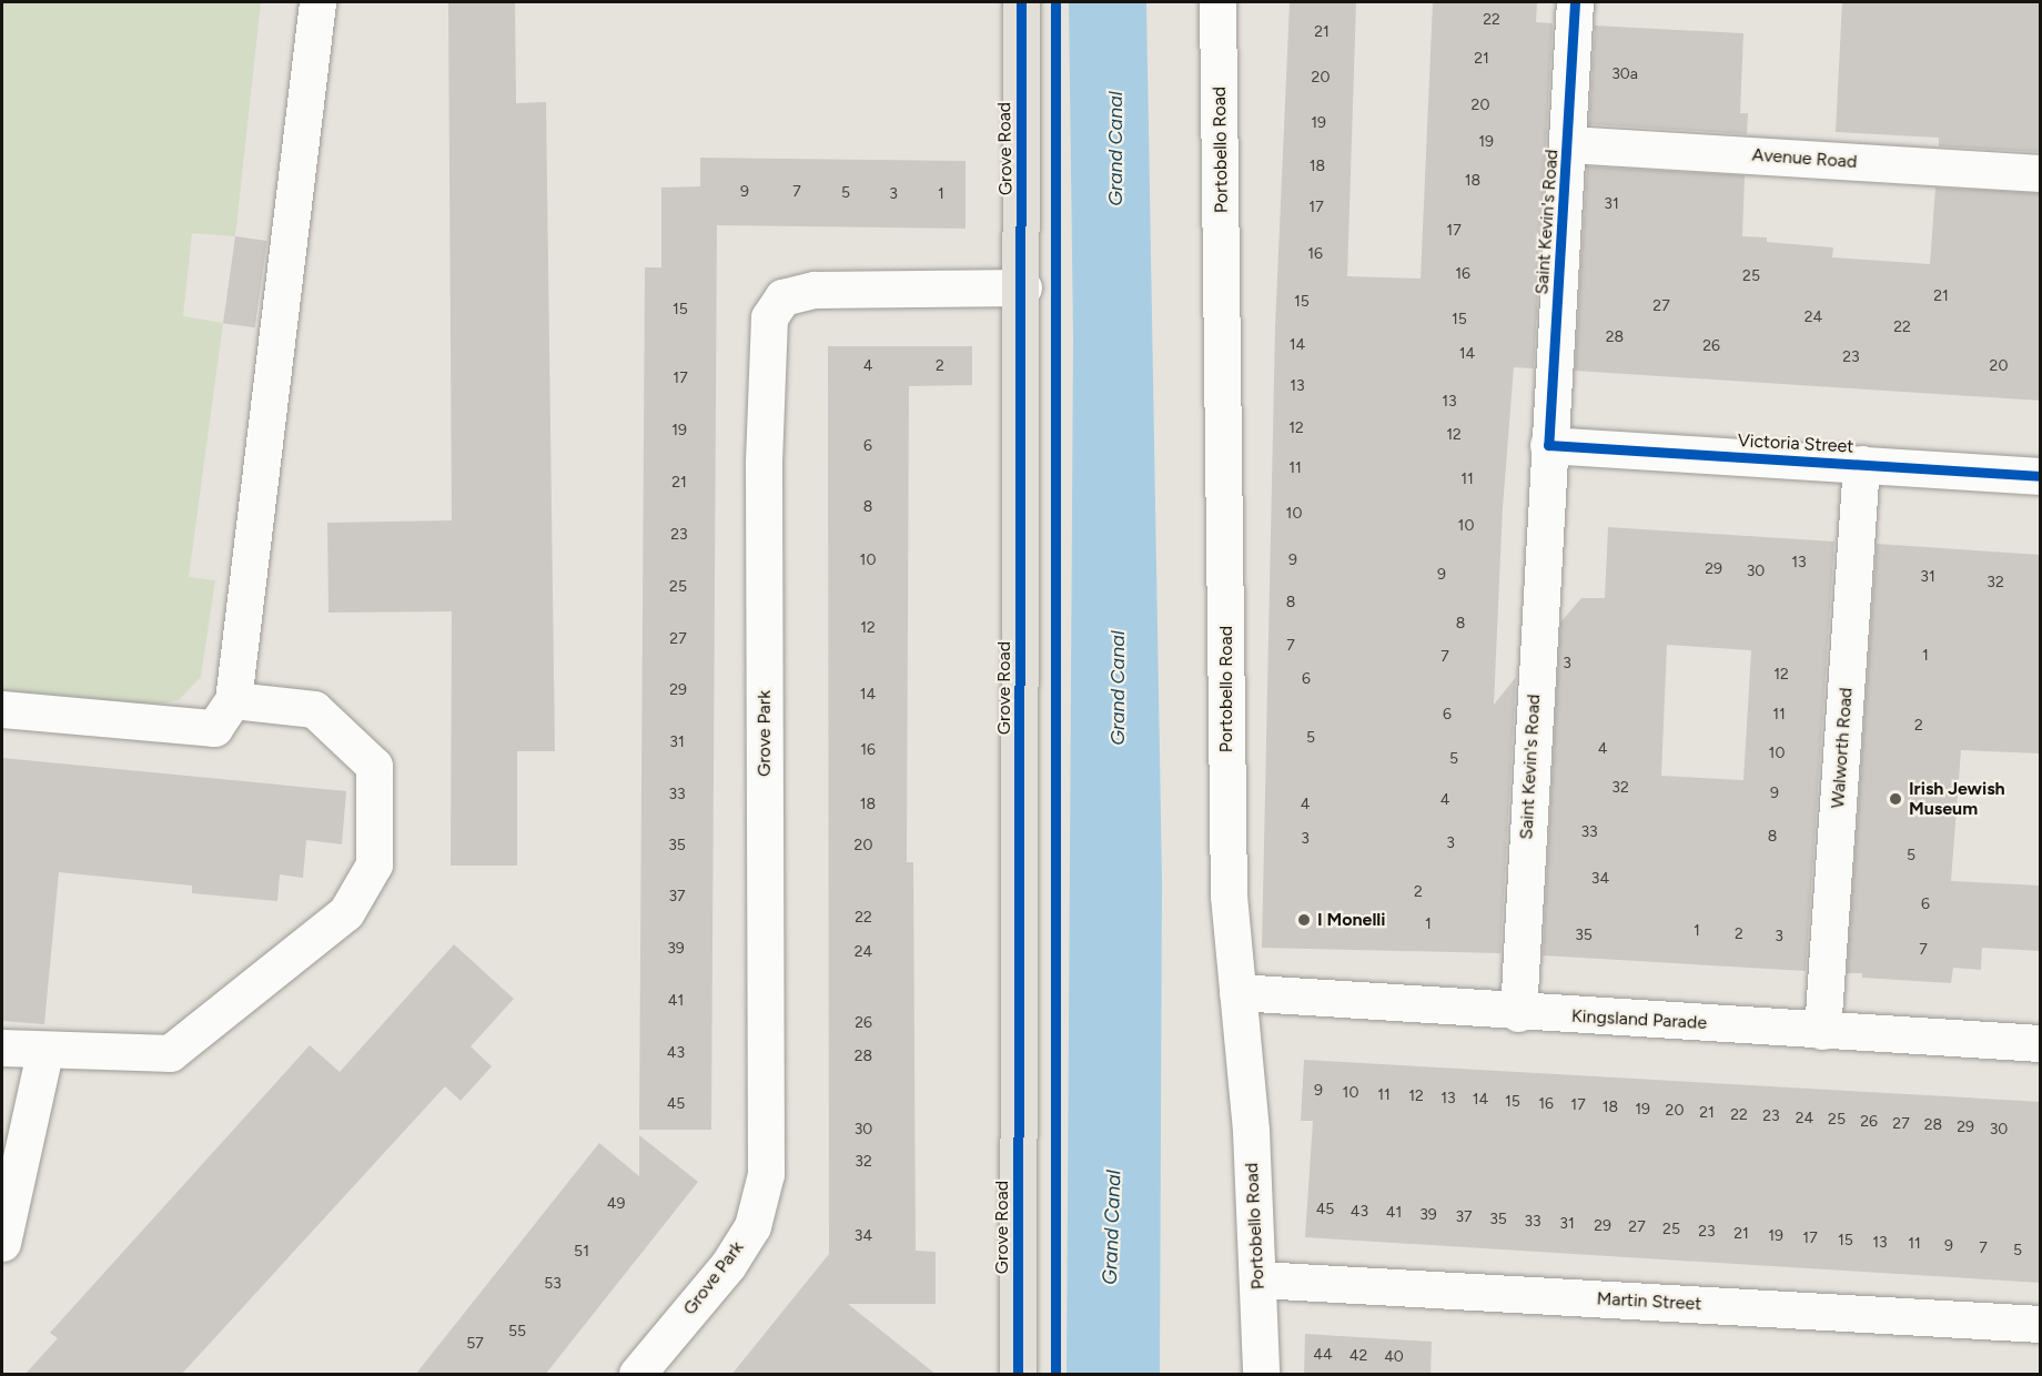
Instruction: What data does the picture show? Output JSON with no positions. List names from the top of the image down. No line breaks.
{"streets":{"main road":["Grove Road"],"street":["Portobello Road","Avenue Road","Saint Kevin's Road","Victoria Street","Grove Park","Walworth Road","Kingsland Parade","Martin Street"]},"crossings":[["Grove Road","Grove Park"],["Portobello Road","Kingsland Parade"],["Portobello Road","Martin Street"],["Avenue Road","Saint Kevin's Road"],["Saint Kevin's Road","Victoria Street"],["Saint Kevin's Road","Kingsland Parade"],["Victoria Street","Walworth Road"],["Walworth Road","Kingsland Parade"]],"water":["Grand Canal"],"places":["Irish Jewish Museum","I Monelli"],"house_numbers":["22","21","21","30a","20","20","19","19","18","18","9","7","5","3","1","31","17","17","16","16","25","21","15","27","15","24","15","22","28","14","26","14","23","4","2","20","17","13","13","12","19","12","6","11","11","21","8","10","10","23","10","9","13","29","30","9","31","32","25","8","8","12","27","7","1","7","3","12","6","29","14","6","11","2","5","31","4","16","10","5","32","9","33","4","18","4","33","8","3","3","35","20","5","34","2","37","6","22","1","1","2","35","3","39","7","24","41","26","43","28","9","10","11","12","13","14","15","45","16","17","18","19","20","21","22","23","24","25","26","27","28","29","30","30","32","49","45","43","41","39","37","35","33","31","29","27","25","23","21","34","19","17","15","13","11","9","7","5","51","53","55","57","44","42","40"]}
